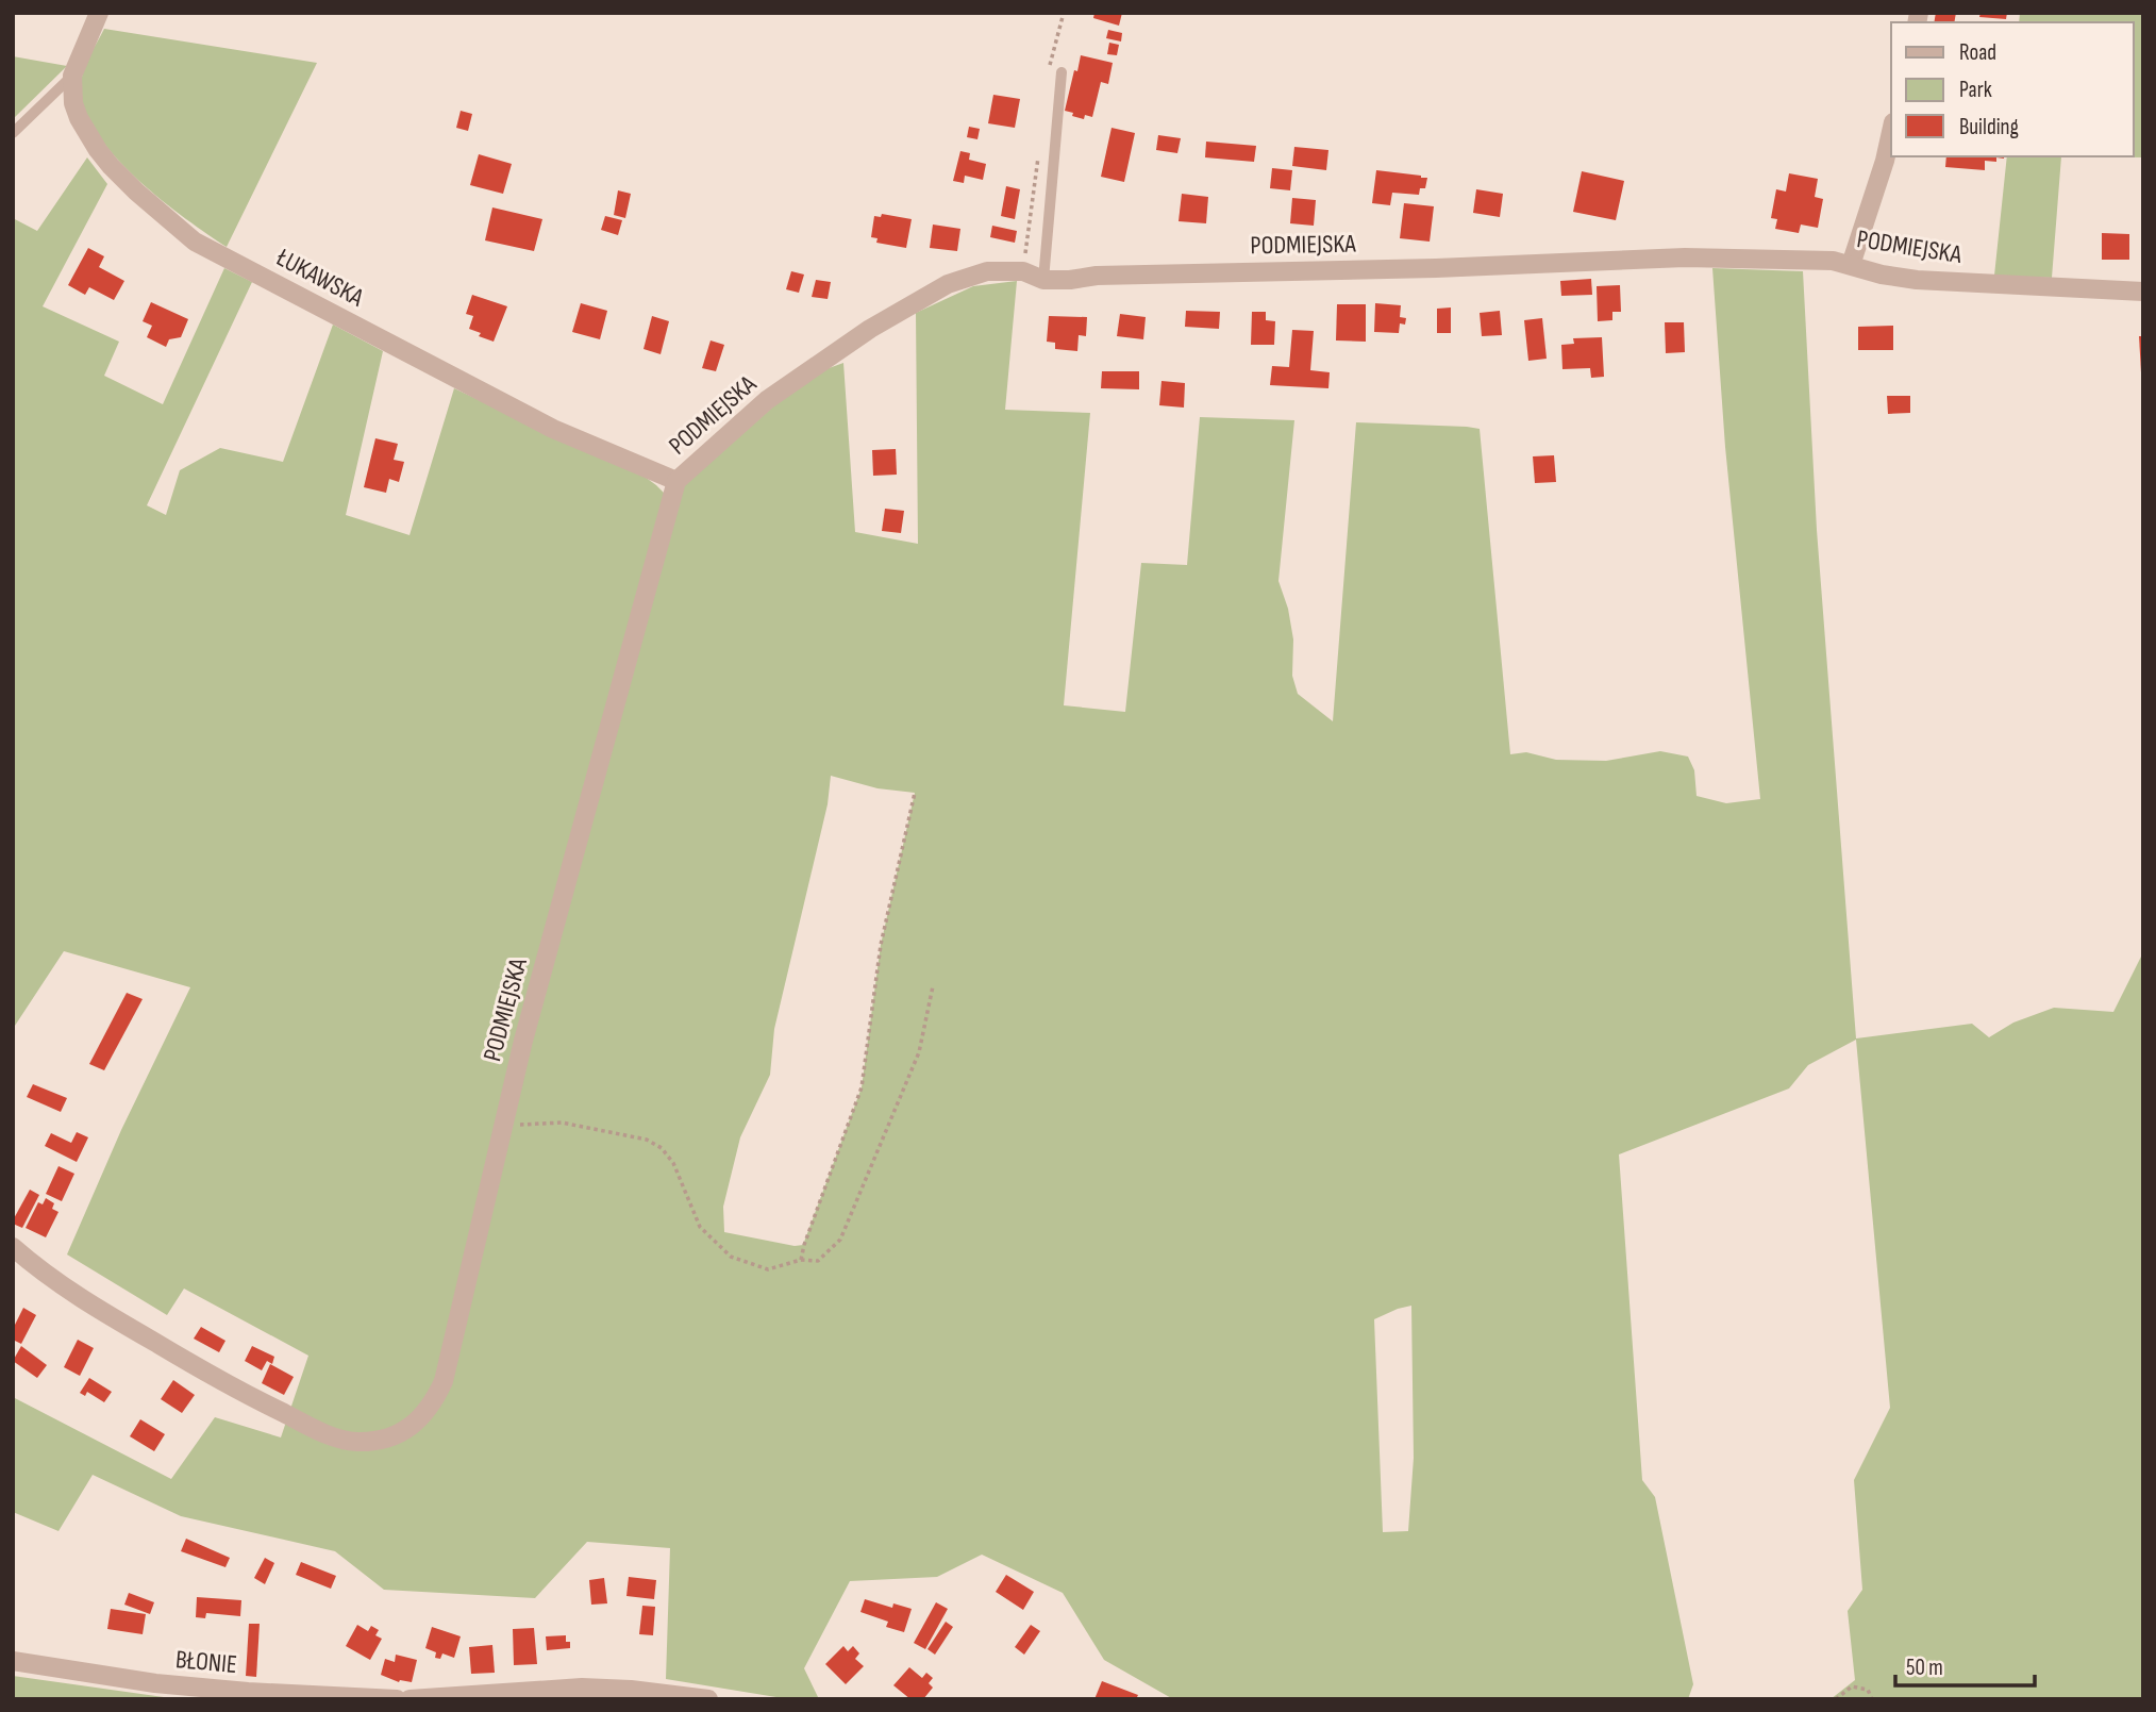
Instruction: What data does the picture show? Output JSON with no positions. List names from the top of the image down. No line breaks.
{"streets":{"street":["PODMIEJSKA","ŁUKAWSKA","BŁONIE"]},"crossings":[["PODMIEJSKA","ŁUKAWSKA"]],"legend":["Road","Park","Building"],"scale_bar":"50 m"}
